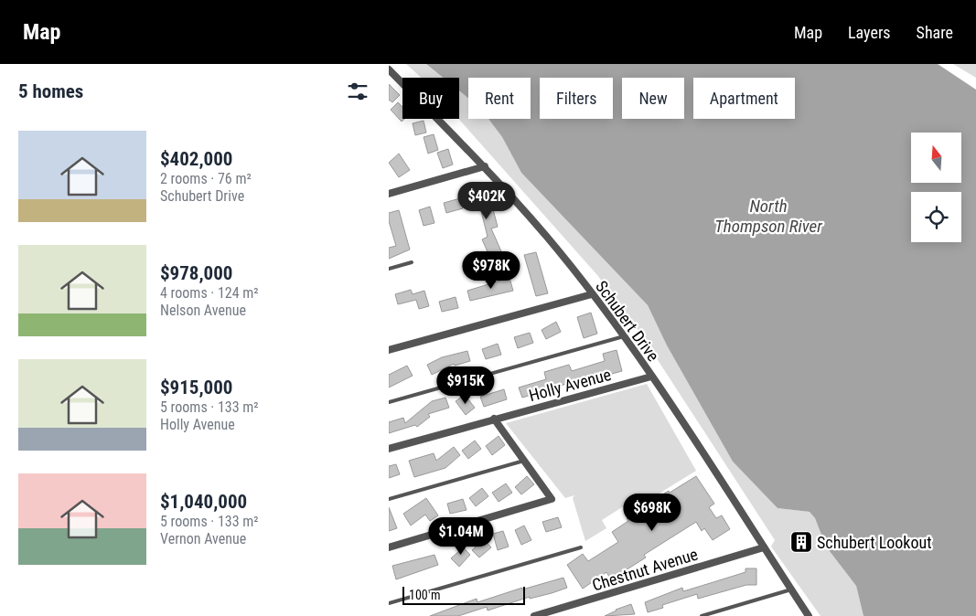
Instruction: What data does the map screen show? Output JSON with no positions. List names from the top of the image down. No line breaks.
{"streets":{"street":["Schubert Drive","Holly Avenue","Chestnut Avenue"]},"crossings":[["Schubert Drive","Holly Avenue"],["Schubert Drive","Chestnut Avenue"]],"water":["North Thompson River"],"places":{"building":["Schubert Lookout"]},"scale_bar":"100 m","north":"top","page":{"header":"Map","nav":["Map","Layers","Share"],"heading":"5 homes","chip":["Buy","Rent","Filters","New","Apartment"],"list":[{"name":"$402,000","note":"2 rooms · 76 m² · Schubert Drive"},{"name":"$978,000","note":"4 rooms · 124 m² · Nelson Avenue"},{"name":"$915,000","note":"5 rooms · 133 m² · Holly Avenue"},{"name":"$1,040,000","note":"5 rooms · 133 m² · Vernon Avenue"}],"price":["$402K","$978K","$915K","$698K","$1.04M"],"scale":"100 m"}}
